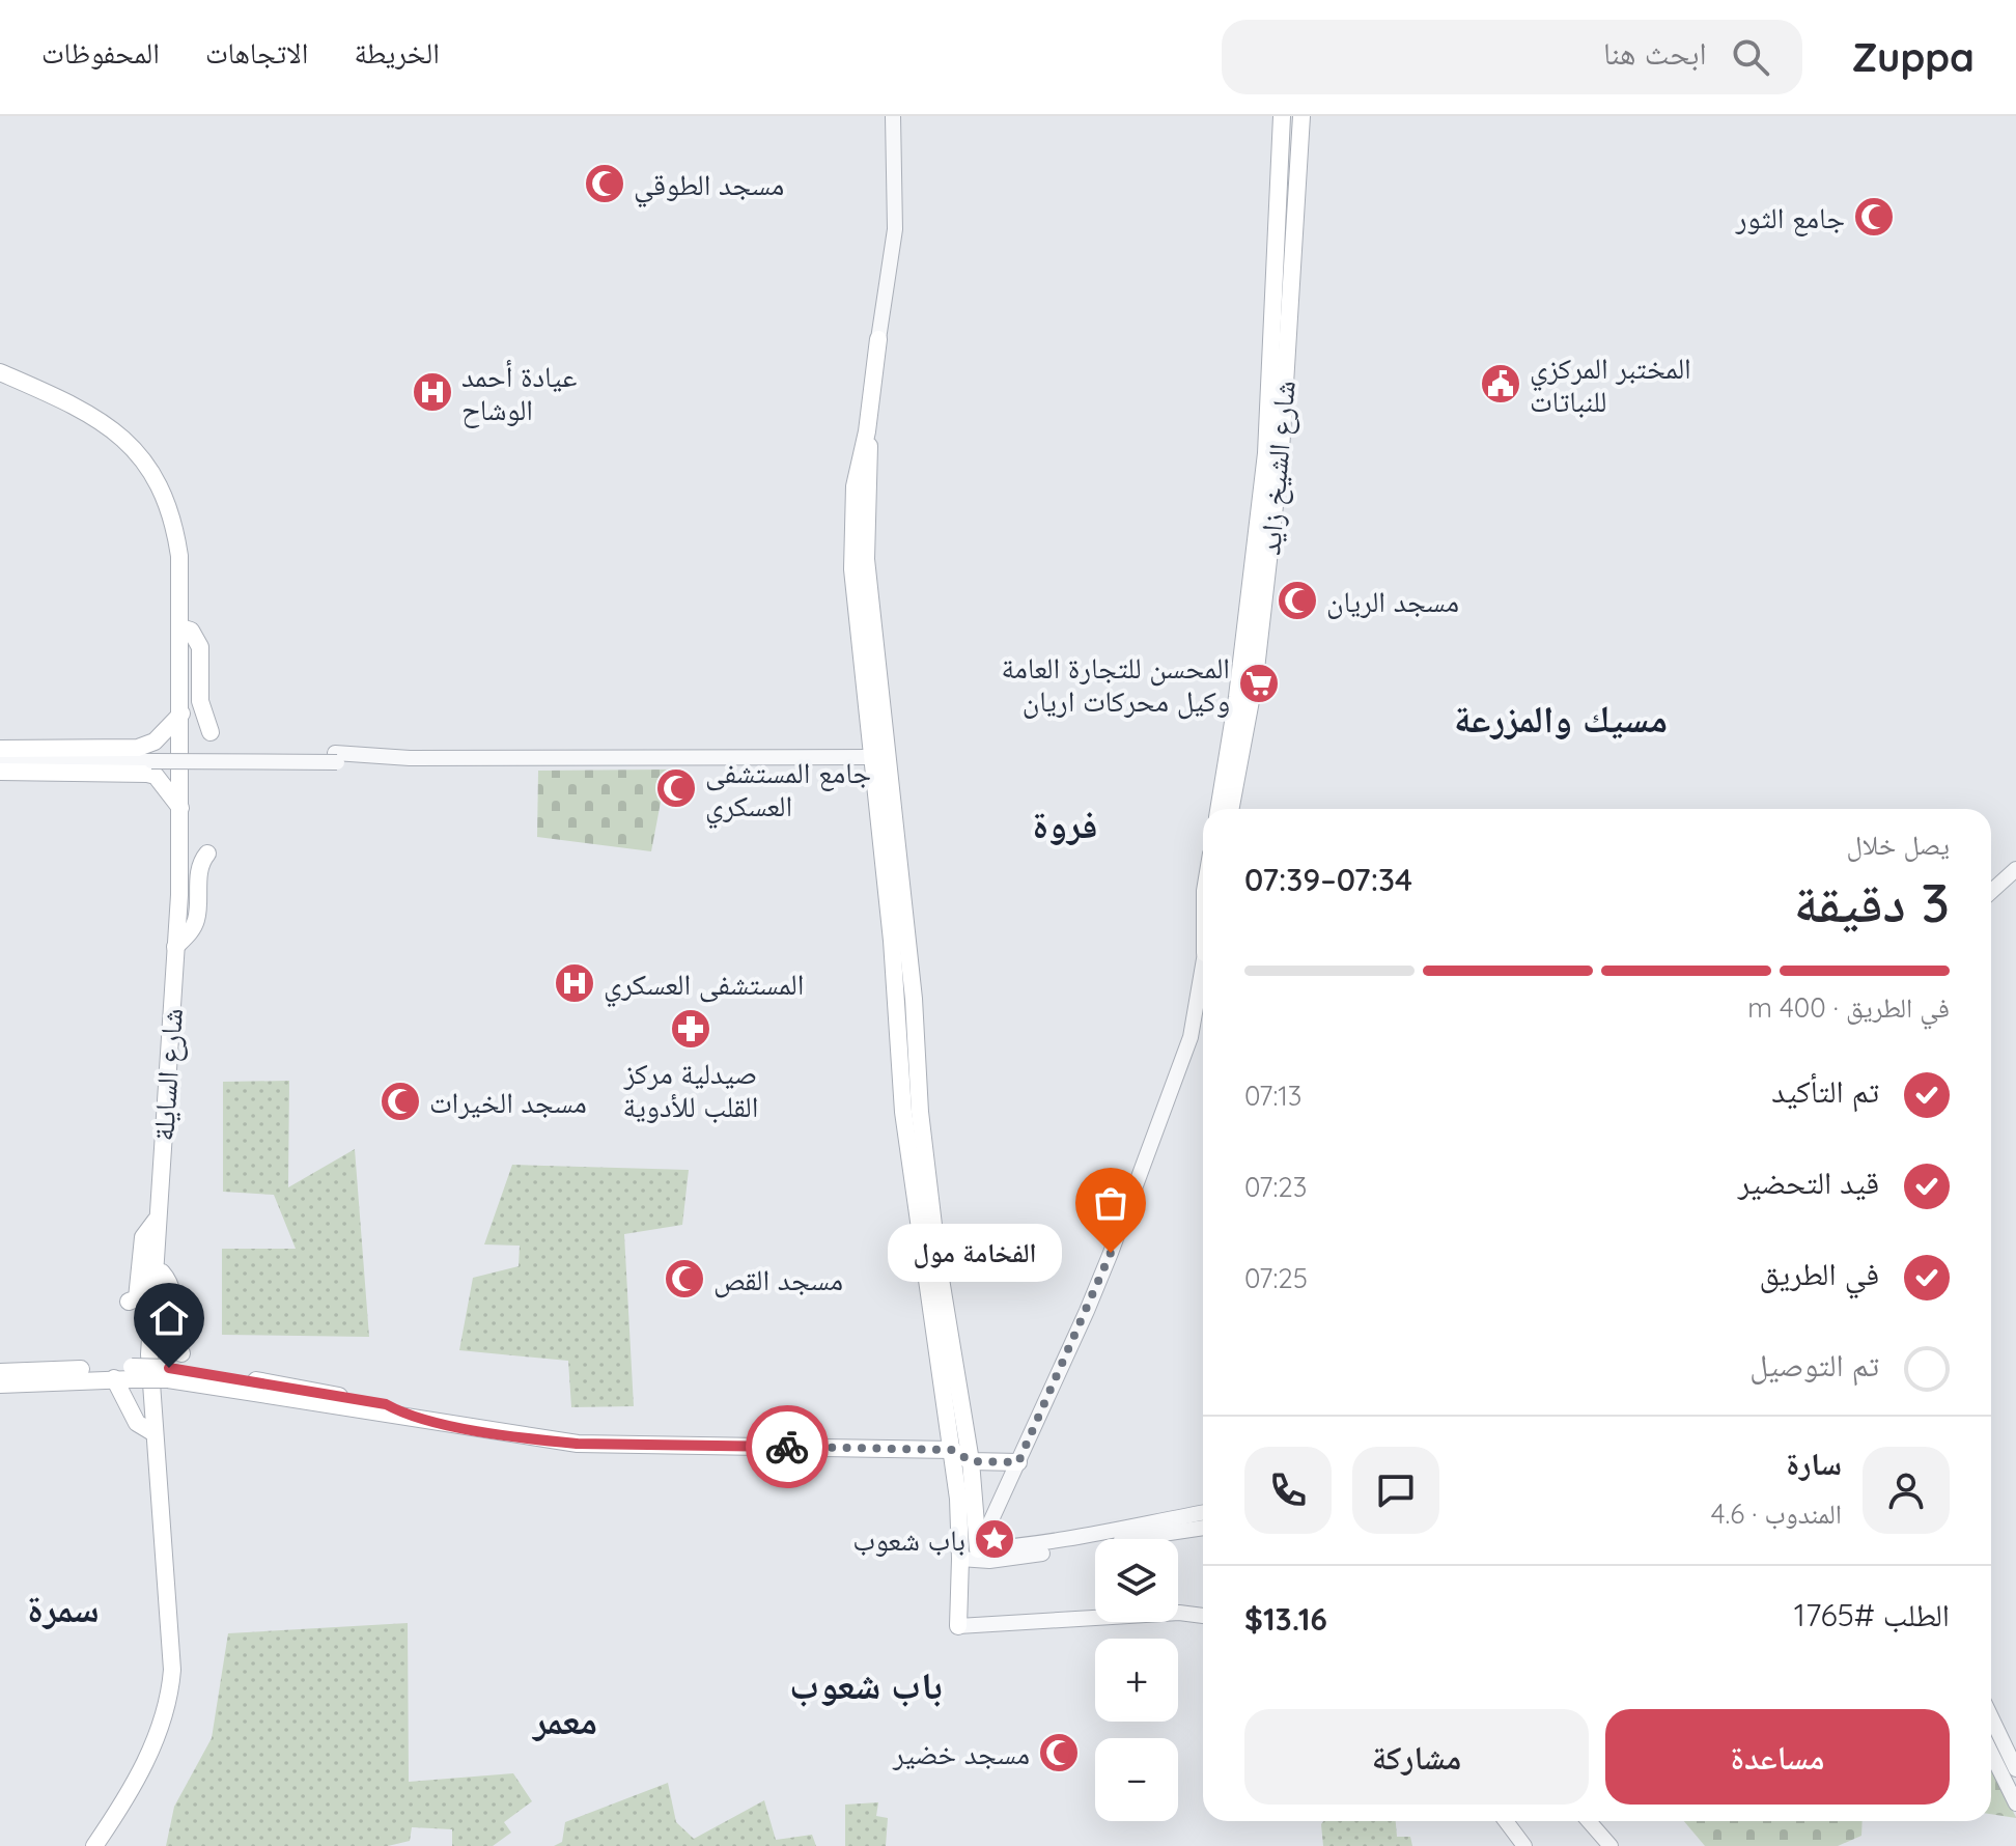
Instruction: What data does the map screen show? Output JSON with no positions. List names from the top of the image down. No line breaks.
{"streets":{"main road":["شارع الشيخ زايد","شارع السايلة"]},"districts":["مسيك والمزرعة","فروة","سمرة","باب شعوب","معمر"],"places":{"mosque":["مسجد الطوقي","جامع الثور","مسجد الريان","جامع المستشفى العسكري","مسجد الخيرات","مسجد القص","مسجد خضير"],"public building":["المختبر المركزي للنباتات"],"hospital":["عيادة أحمد الوشاح","المستشفى العسكري"],"supermarket":["المحسن للتجارة العامة وكيل محركات اريان"],"pharmacy":["صيدلية مركز القلب للأدوية"],"other":["الفخامة مول"],"place":["باب شعوب"]},"page":{"header":"Zuppa","search":"ابحث هنا","nav":["الخريطة","الاتجاهات","المحفوظات"],"heading":["3 دقيقة","يصل خلال","07:34–07:39"],"panel":["سارة","المندوب · 4.6","الطلب #1765","$13.16"],"bar":"في الطريق · 400 m","list":[["تم التأكيد","07:13"],["قيد التحضير","07:23"],["في الطريق","07:25"],"تم التوصيل"],"bubble":"الفخامة مول","map_buttons":["+","−"],"buttons":["مساعدة","مشاركة"]}}
